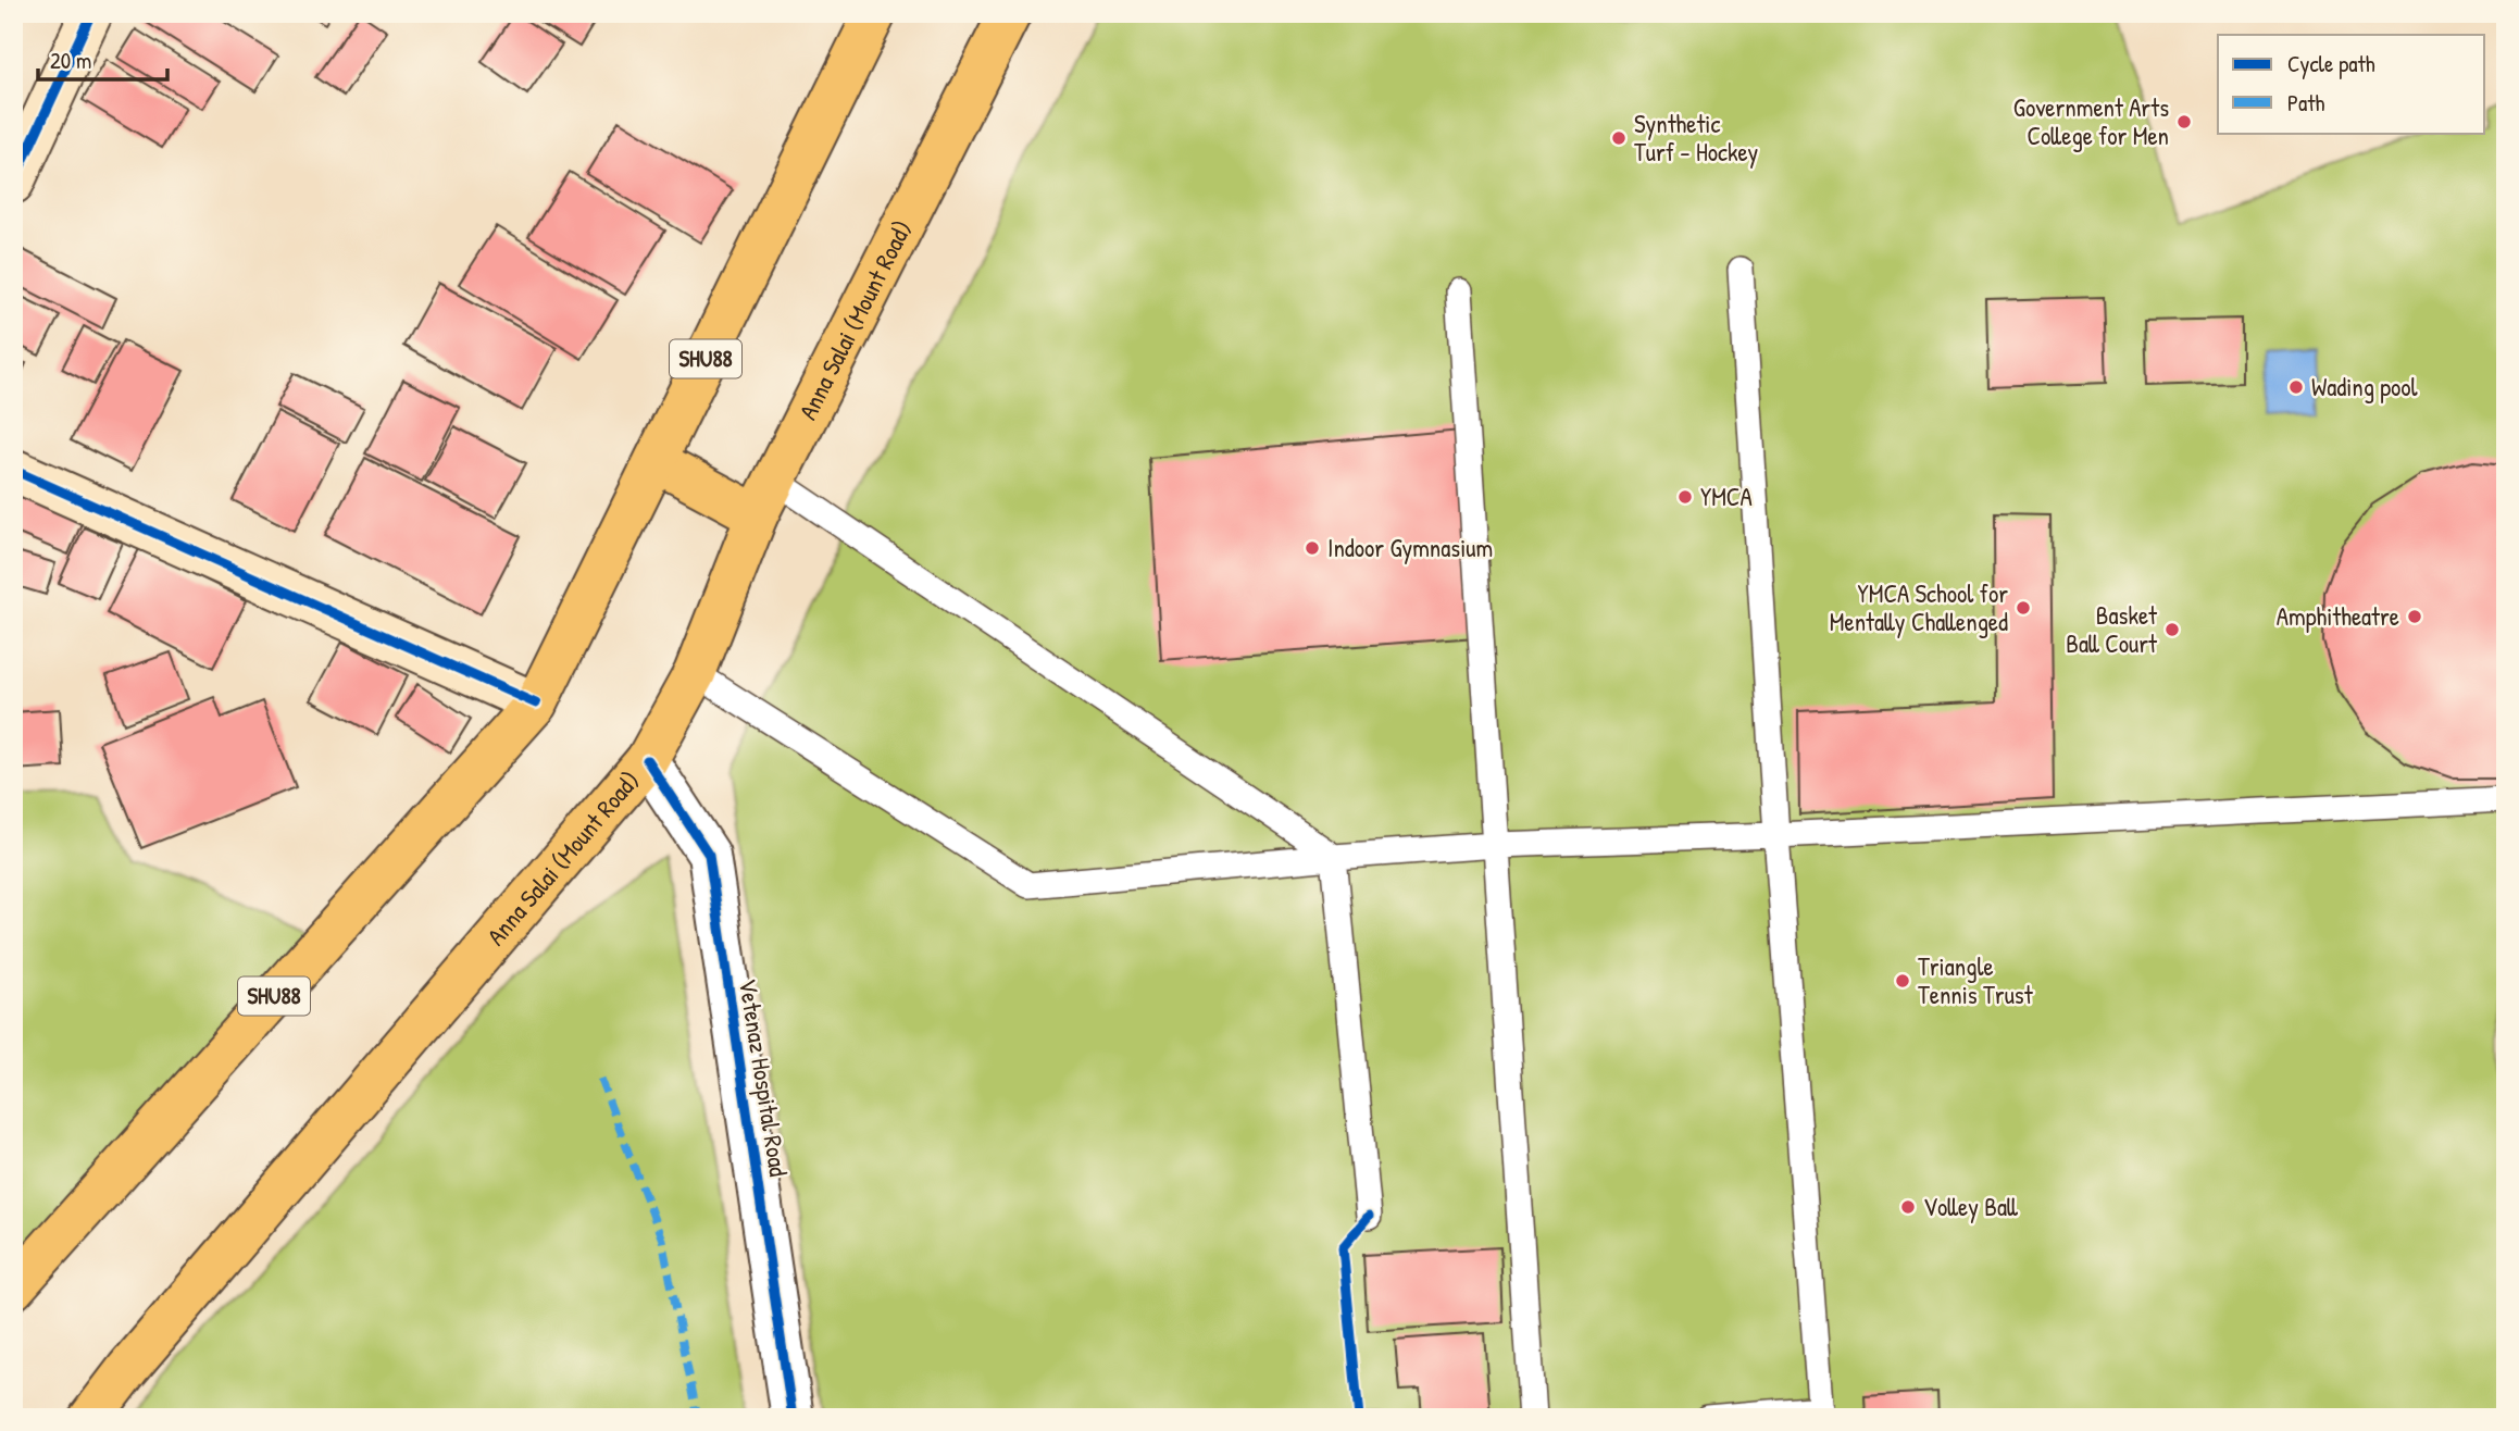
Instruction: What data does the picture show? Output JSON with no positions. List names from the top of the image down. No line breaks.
{"streets":{"main road":["Anna Salai (Mount Road)","SHU88"],"street":["Vetenaz Hospital Road"]},"crossings":[["Anna Salai (Mount Road)","Vetenaz Hospital Road"]],"places":["Government Arts College for Men","Synthetic Turf - Hockey","Wading pool","YMCA","Indoor Gymnasium","YMCA School for Mentally Challenged","Amphitheatre","Basket Ball Court","Triangle Tennis Trust","Volley Ball"],"legend":["Cycle path","Path"],"scale_bar":"20 m"}
